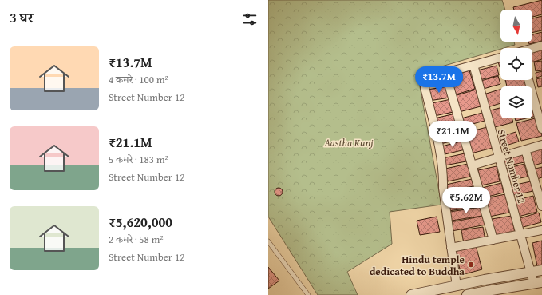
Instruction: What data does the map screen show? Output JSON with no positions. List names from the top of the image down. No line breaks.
{"streets":{"street":["Street Number 12"]},"parks":["Aastha Kunj"],"places":["Hindu temple dedicated to Buddha"],"north":"bottom","page":{"heading":"3 घर","list":[{"name":"₹13.7M","note":"4 कमरे · 100 m² · Street Number 12"},{"name":"₹21.1M","note":"5 कमरे · 183 m² · Street Number 12"},{"name":"₹5,620,000","note":"2 कमरे · 58 m² · Street Number 12"}],"price":["₹13.7M","₹21.1M","₹5.62M"]}}
